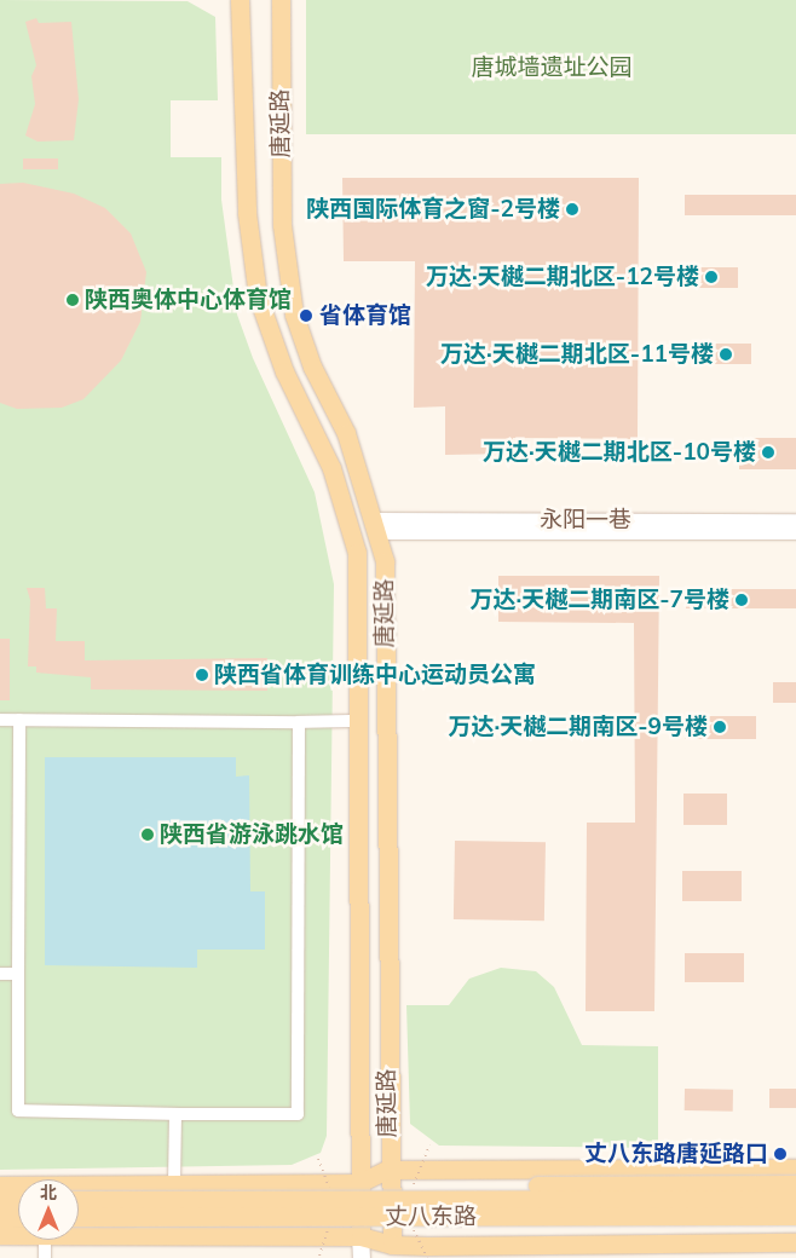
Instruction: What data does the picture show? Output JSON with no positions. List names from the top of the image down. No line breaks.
{"streets":{"main road":["唐延路","丈八东路"],"street":["永阳一巷"]},"crossings":[["唐延路","永阳一巷"],["唐延路","丈八东路"]],"parks":["唐城墙遗址公园"],"places":["陕西国际体育之窗-2号楼","万达·天樾二期北区-12号楼","陕西奥体中心体育馆","省体育馆","万达·天樾二期北区-11号楼","万达·天樾二期北区-10号楼","万达·天樾二期南区-7号楼","陕西省体育训练中心运动员公寓","万达·天樾二期南区-9号楼","陕西省游泳跳水馆","丈八东路唐延路口"],"north":"top"}
